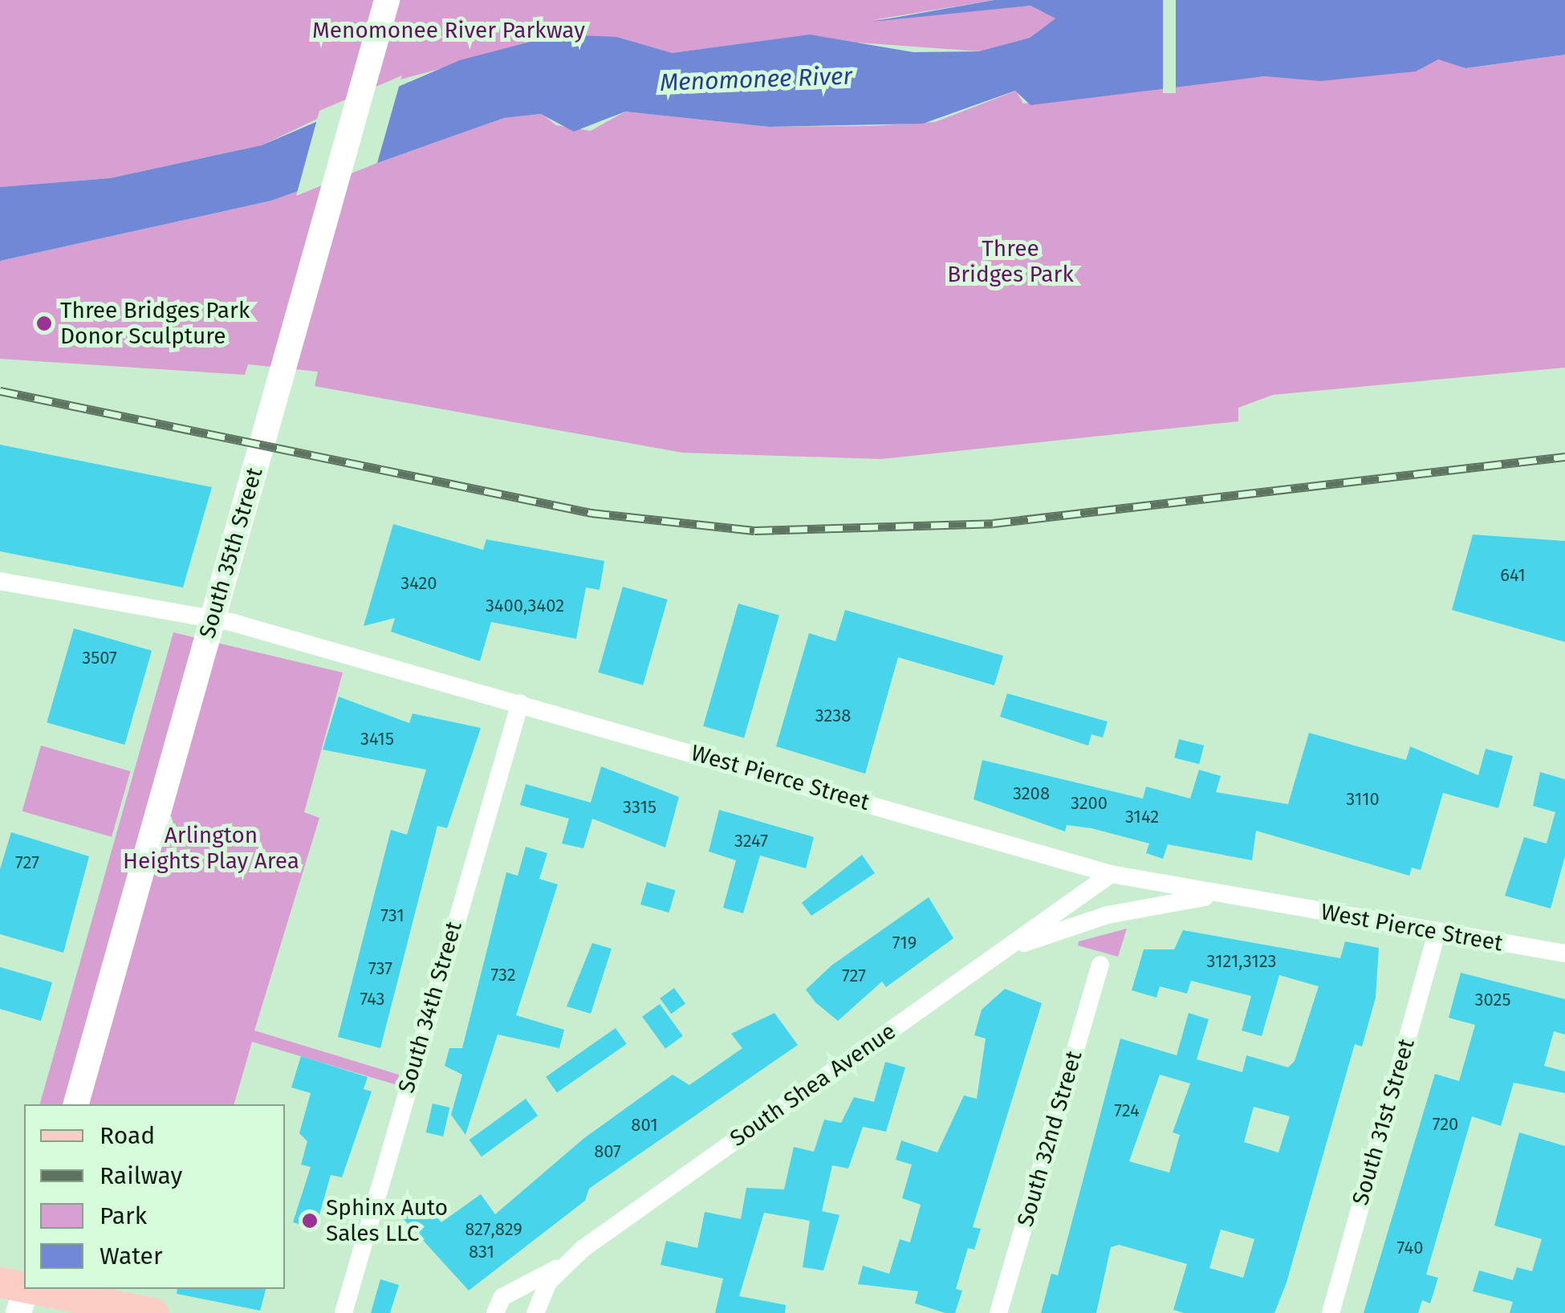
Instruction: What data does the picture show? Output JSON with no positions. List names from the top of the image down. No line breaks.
{"streets":{"main road":["South 35th Street"],"street":["West Pierce Street","South 34th Street","South Shea Avenue","South 31st Street","South 32nd Street"]},"crossings":[["West Pierce Street","South 34th Street"],["West Pierce Street","South Shea Avenue"],["West Pierce Street","South 31st Street"]],"water":["Menomonee River"],"parks":["Menomonee River Parkway","Three Bridges Park","Arlington Heights Play Area"],"places":["Three Bridges Park Donor Sculpture","Sphinx Auto Sales LLC"],"house_numbers":["641","3420","3400,3402","3507","3238","3415","3208","3110","3200","3315","3142","3247","727","731","719","3121,3123","737","732","727","743","3025","724","720","801","807","827,829","740","831"],"legend":["Road","Railway","Park","Water"]}
